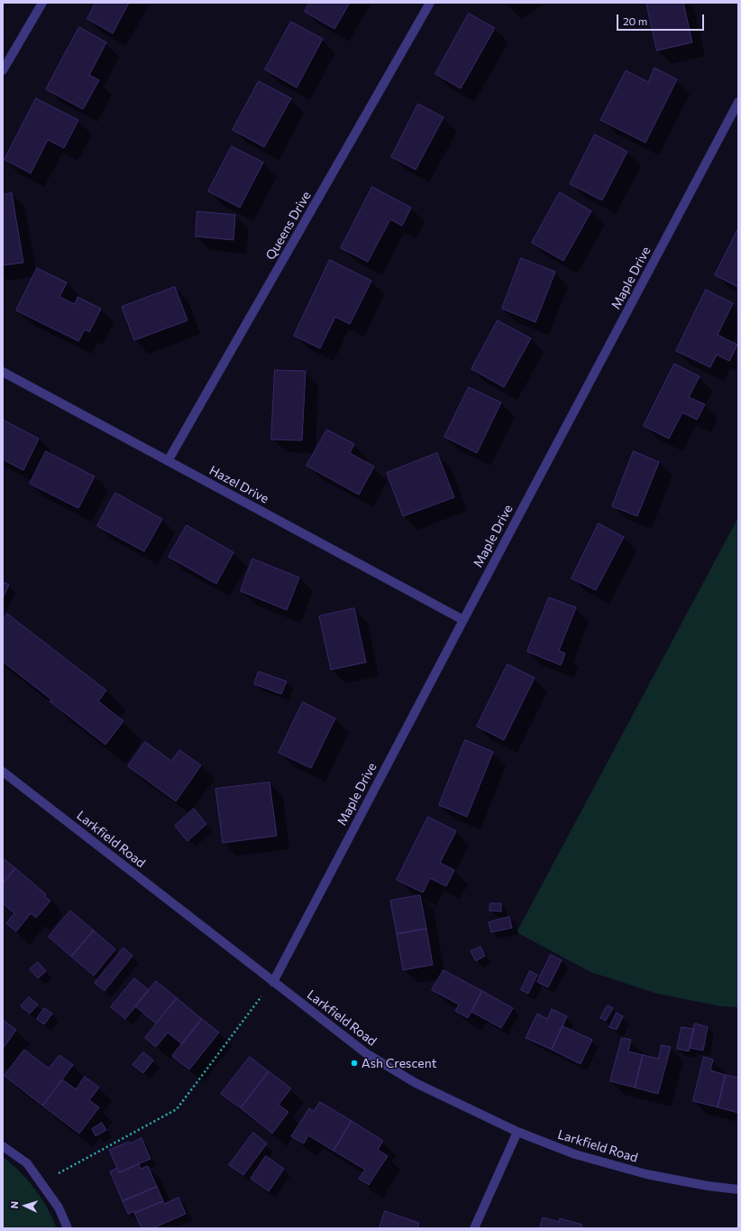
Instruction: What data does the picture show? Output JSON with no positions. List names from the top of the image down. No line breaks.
{"streets":{"street":["Queens Drive","Maple Drive","Hazel Drive","Larkfield Road"]},"crossings":[["Queens Drive","Hazel Drive"],["Maple Drive","Hazel Drive"],["Maple Drive","Larkfield Road"]],"places":["Ash Crescent"],"scale_bar":"20 m","north":"left"}
